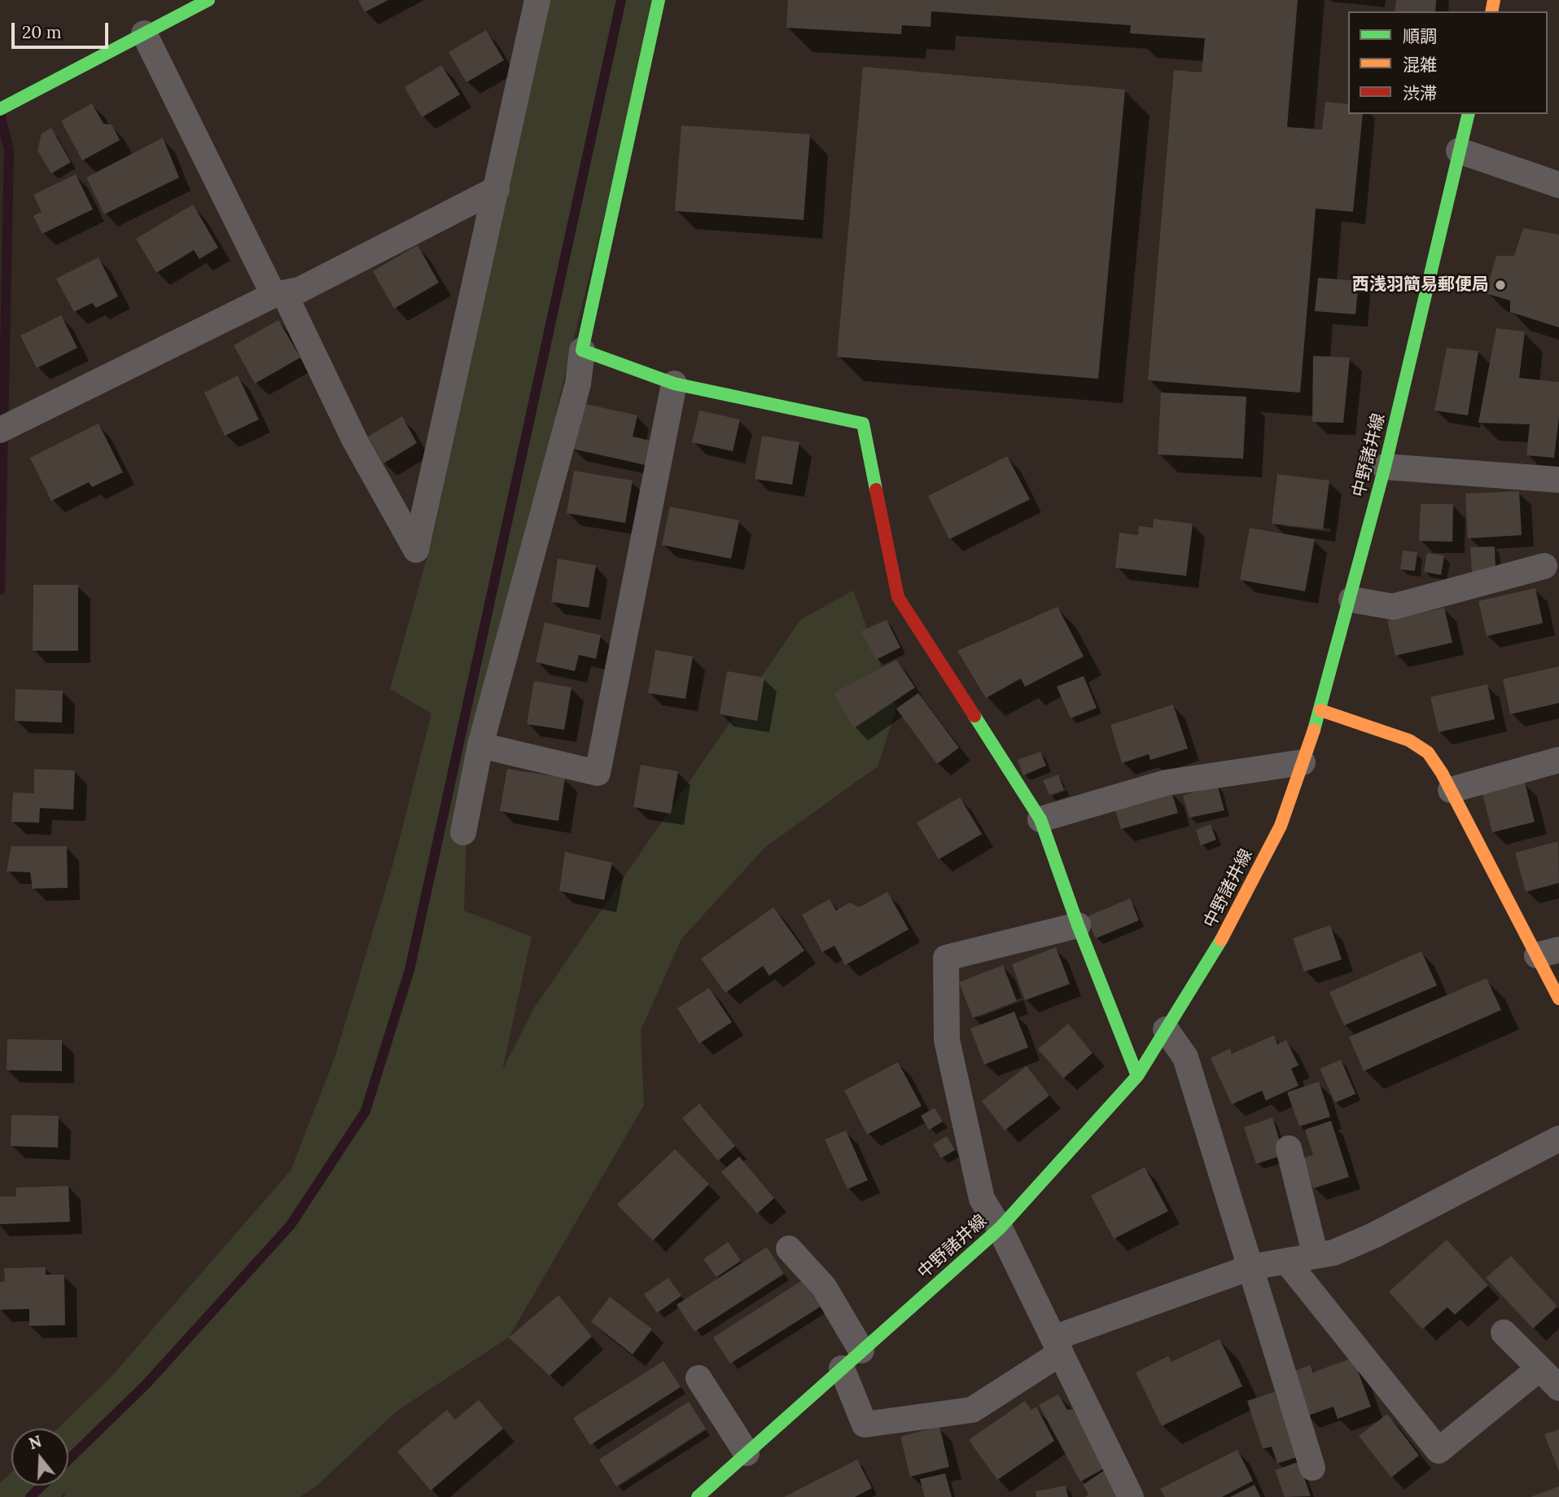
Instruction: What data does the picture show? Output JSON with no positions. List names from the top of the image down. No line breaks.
{"streets":{"main road":["中野諸井線"]},"places":["西浅羽簡易郵便局"],"legend":["順調","混雑","渋滞"],"scale_bar":"20 m","north":"top"}
